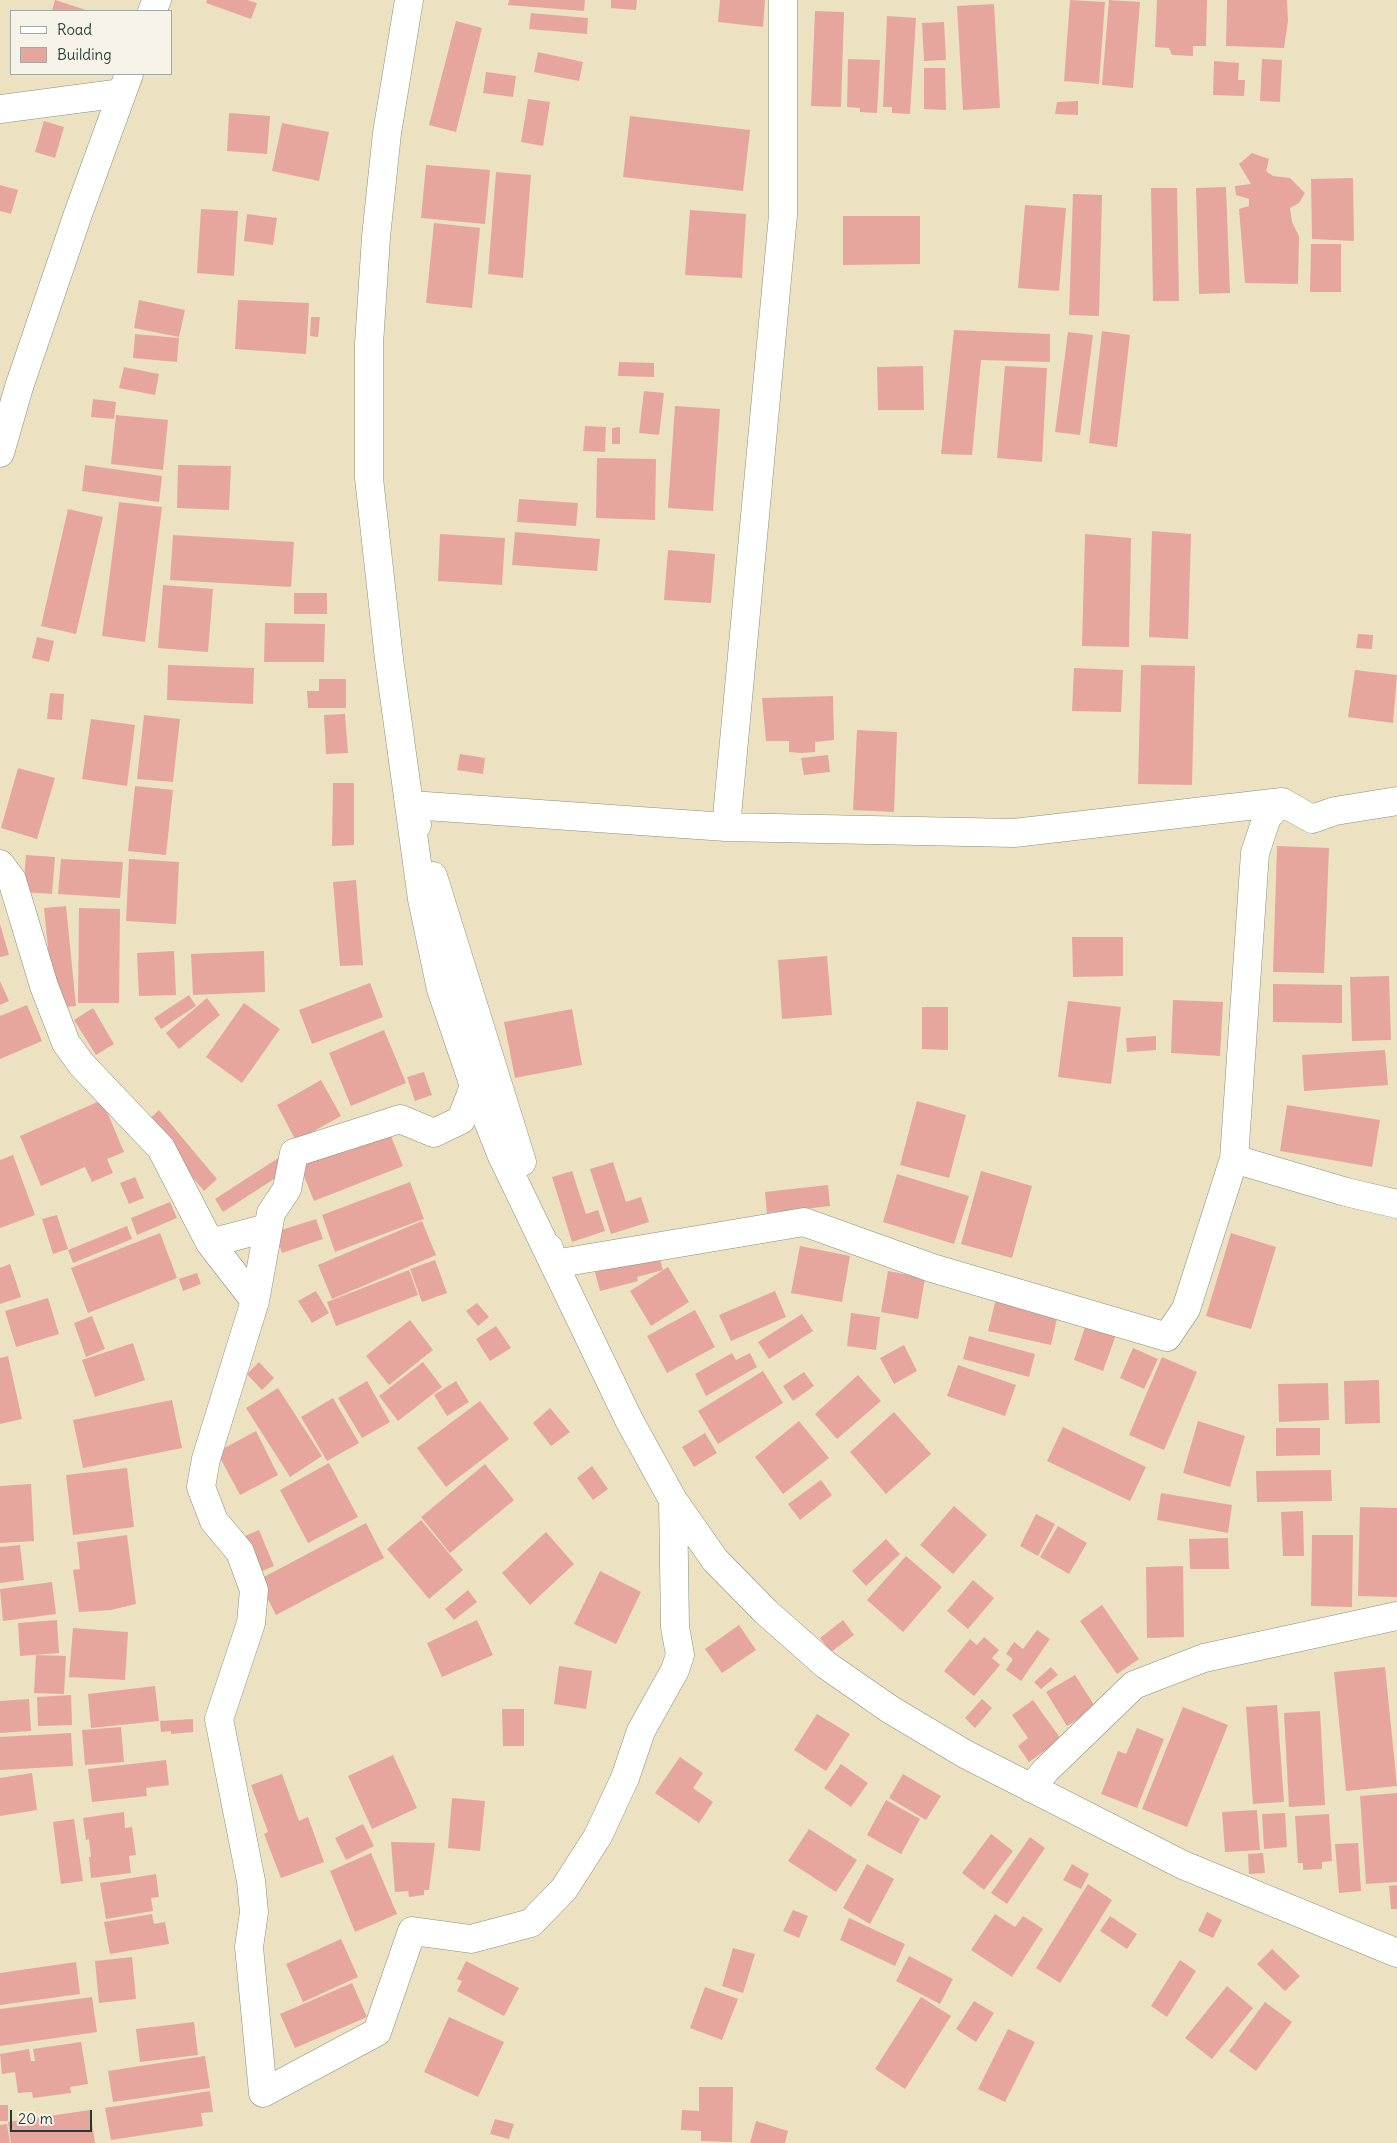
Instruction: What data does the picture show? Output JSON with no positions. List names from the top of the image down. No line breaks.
{"legend":["Road","Building"],"scale_bar":"20 m"}
